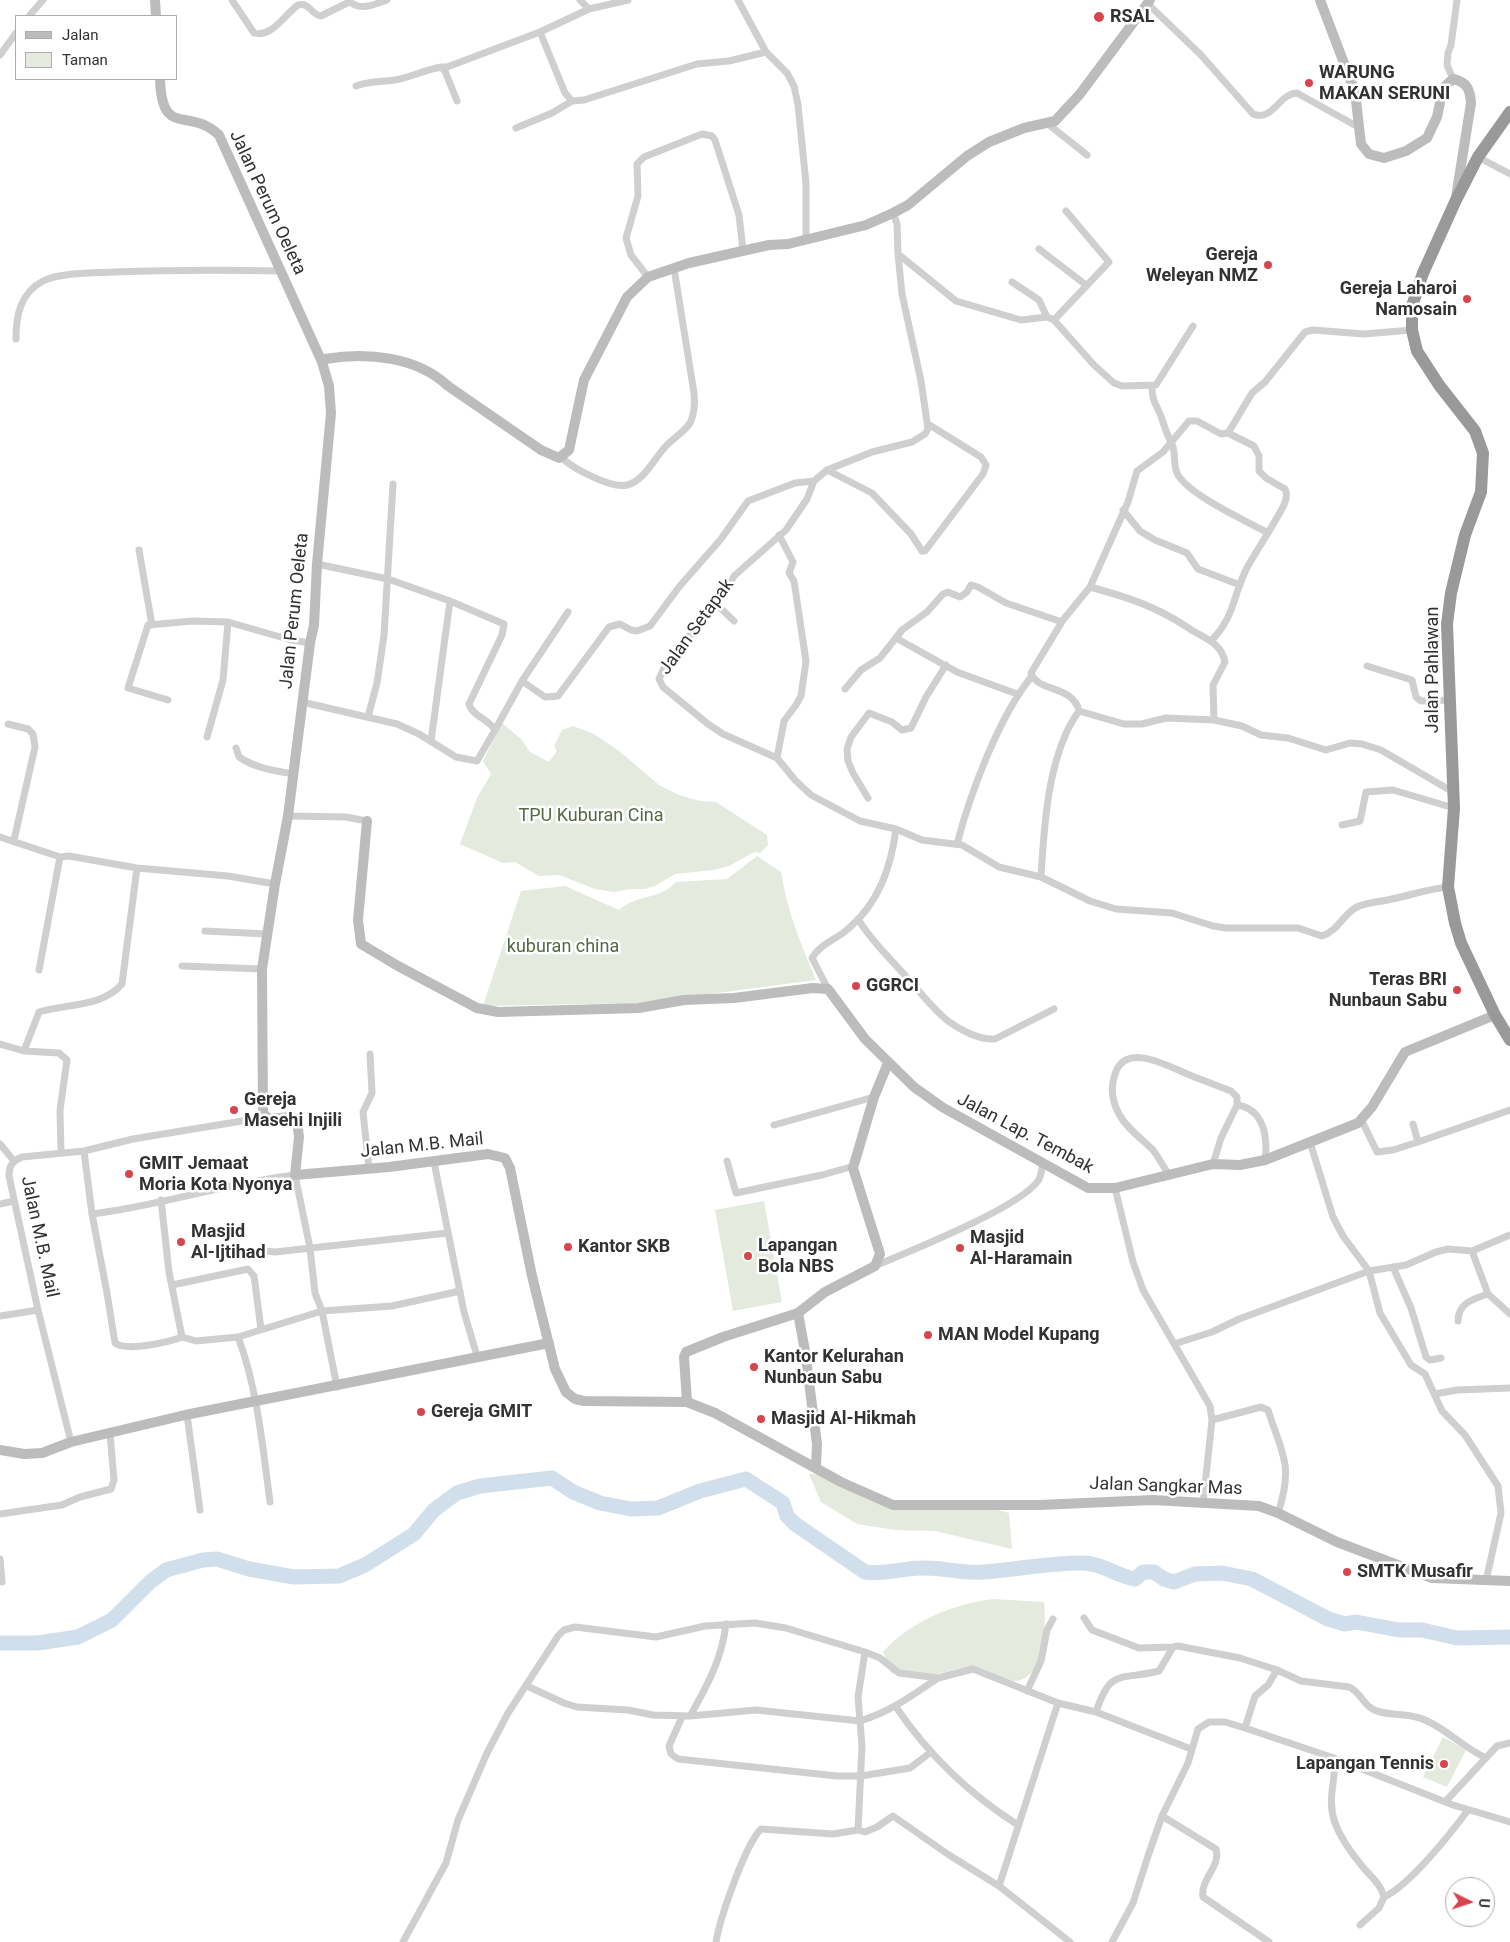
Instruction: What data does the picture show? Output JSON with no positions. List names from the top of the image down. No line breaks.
{"streets":{"highway":["Jalan Pahlawan"],"street":["Jalan Perum Oeleta","Jalan Setapak","Jalan Lap. Tembak","Jalan M.B. Mail","Jalan Sangkar Mas"]},"crossings":[["Jalan Perum Oeleta","Jalan M.B. Mail"],["Jalan Setapak","Jalan Pahlawan"]],"parks":["TPU Kuburan Cina","kuburan china"],"places":["RSAL","WARUNG MAKAN SERUNI","Gereja Weleyan NMZ","Gereja Laharoi Namosain","GGRCI","Teras BRI Nunbaun Sabu","Gereja Masehi Injili","GMIT Jemaat Moria Kota Nyonya","Masjid Al-Ijtihad","Kantor SKB","Masjid Al-Haramain","Lapangan Bola NBS","MAN Model Kupang","Kantor Kelurahan Nunbaun Sabu","Gereja GMIT","Masjid Al-Hikmah","SMTK Musafir","Lapangan Tennis"],"legend":["Jalan","Taman"],"north":"right"}
